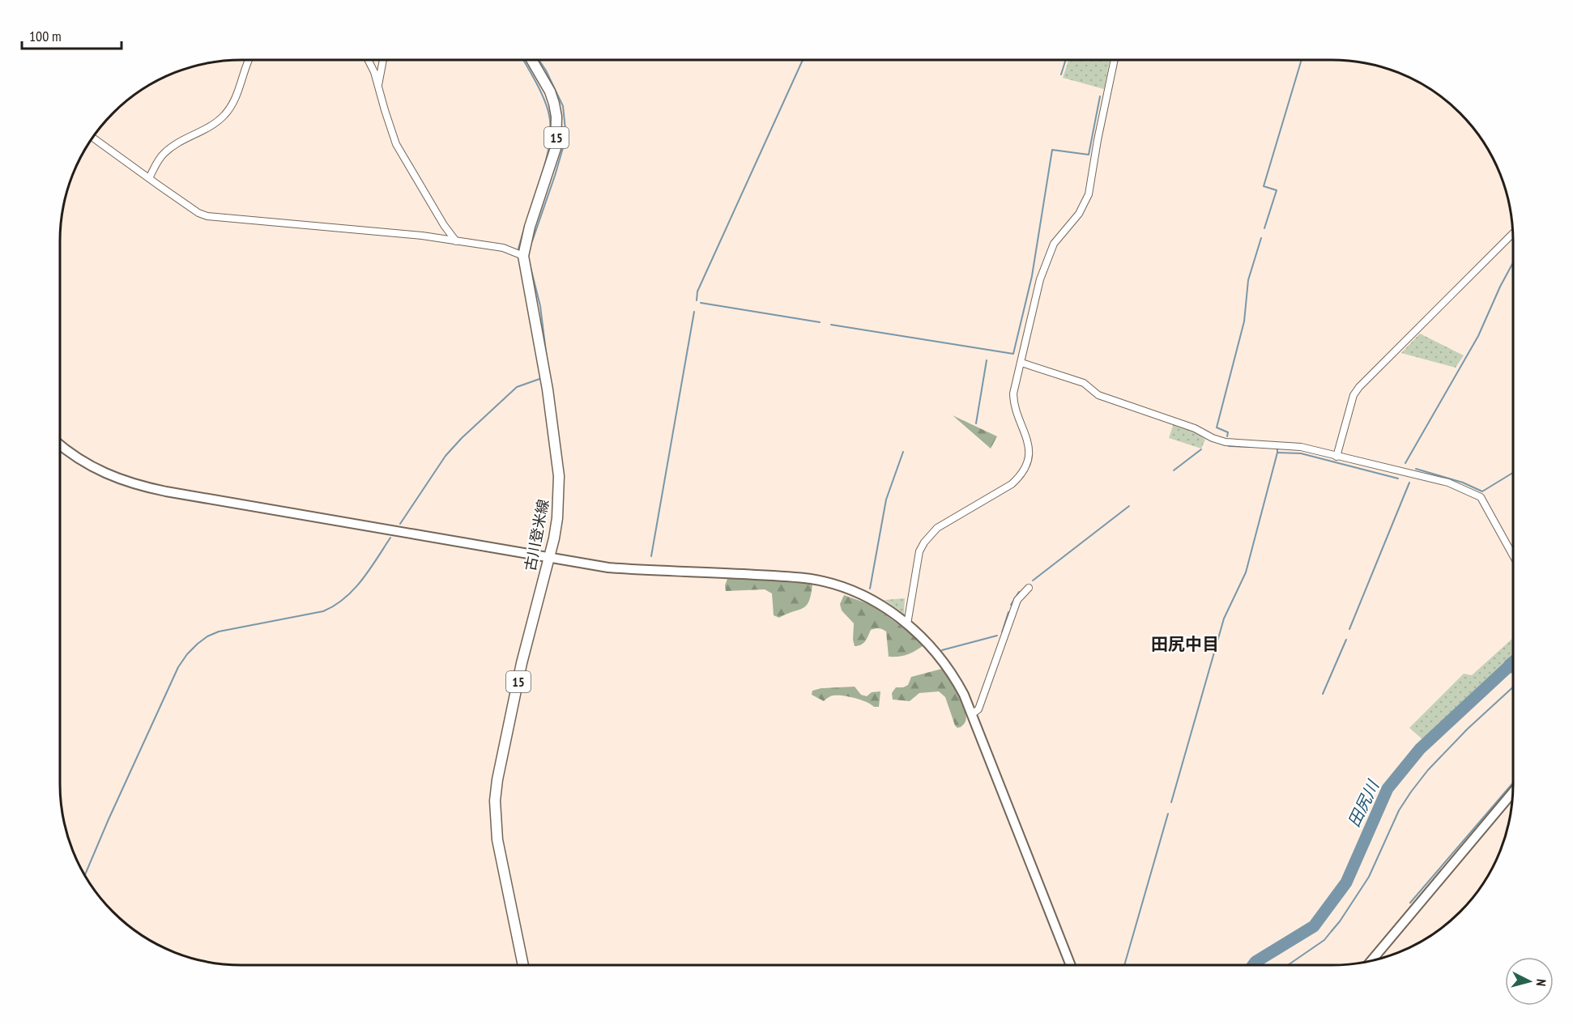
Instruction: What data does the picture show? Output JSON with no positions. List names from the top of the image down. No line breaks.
{"streets":{"main road":["15","古川登米線"]},"districts":["田尻中目"],"water":["田尻川"],"scale_bar":"100 m","north":"right"}
